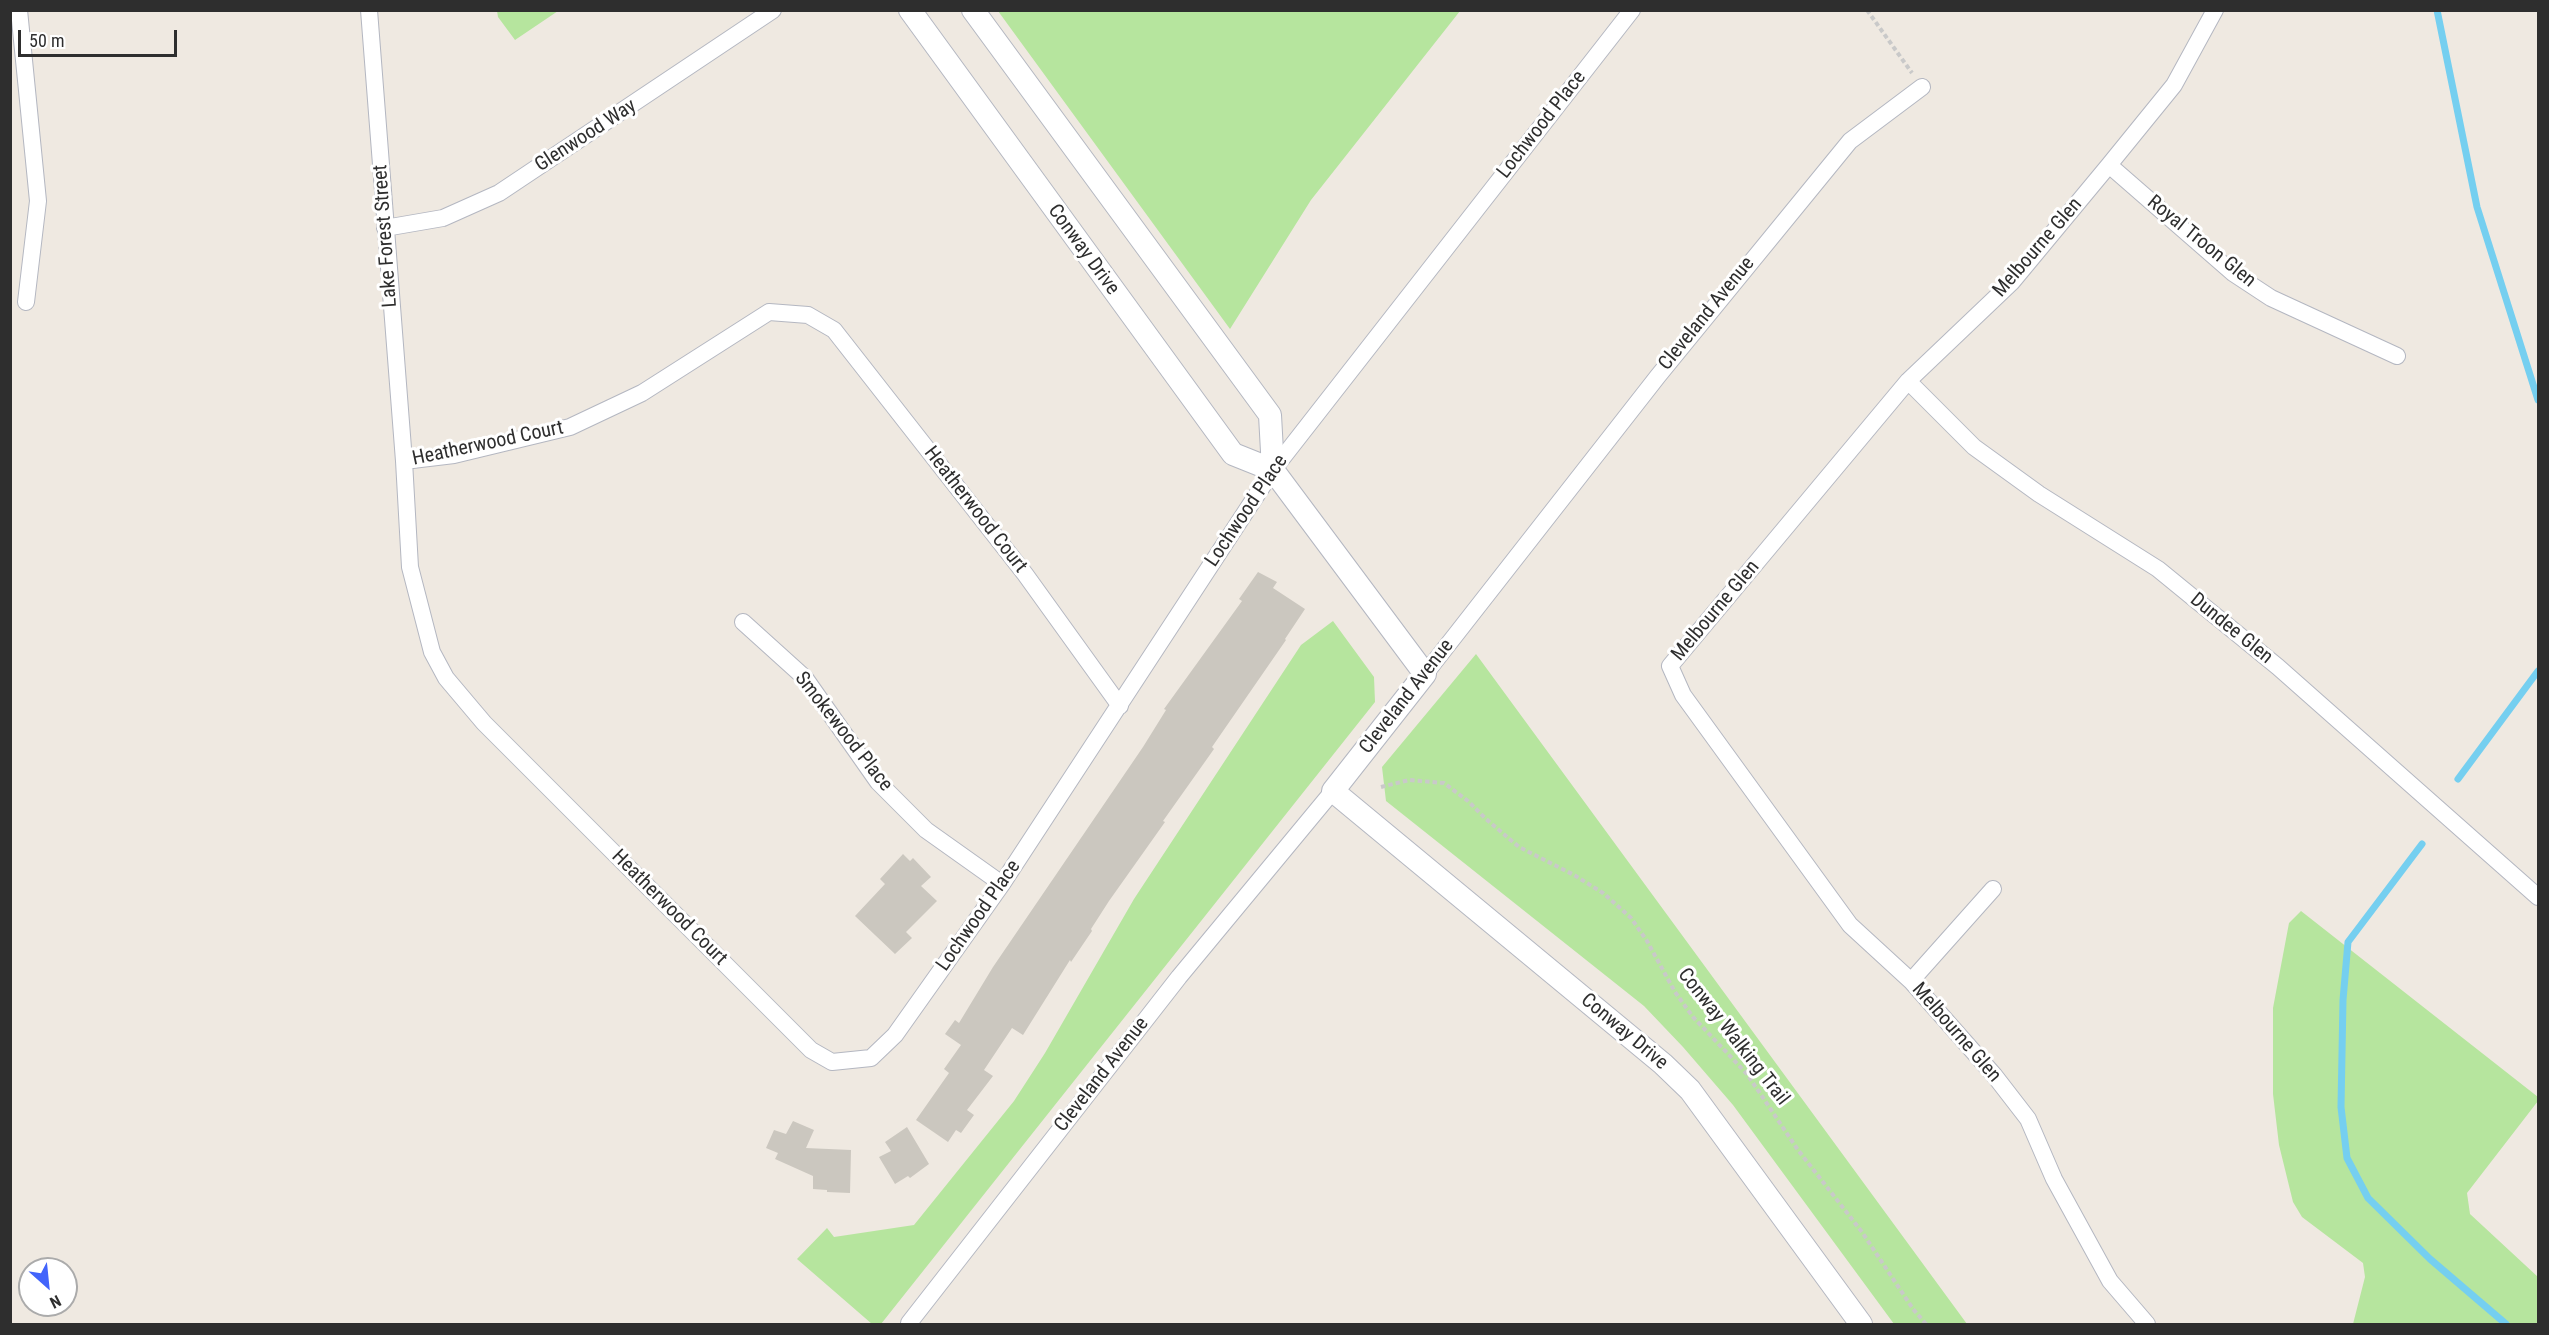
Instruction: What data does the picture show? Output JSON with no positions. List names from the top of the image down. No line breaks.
{"streets":{"street":["Lochwood Place","Glenwood Way","Lake Forest Street","Royal Troon Glen","Melbourne Glen","Conway Drive","Cleveland Avenue","Heatherwood Court","Dundee Glen","Smokewood Place"],"path":["Conway Walking Trail"]},"crossings":[["Lochwood Place","Conway Drive"],["Lochwood Place","Heatherwood Court"],["Lochwood Place","Smokewood Place"],["Glenwood Way","Lake Forest Street"],["Lake Forest Street","Heatherwood Court"],["Royal Troon Glen","Melbourne Glen"],["Melbourne Glen","Dundee Glen"],["Conway Drive","Cleveland Avenue"]],"scale_bar":"50 m","north":"bottom right"}
